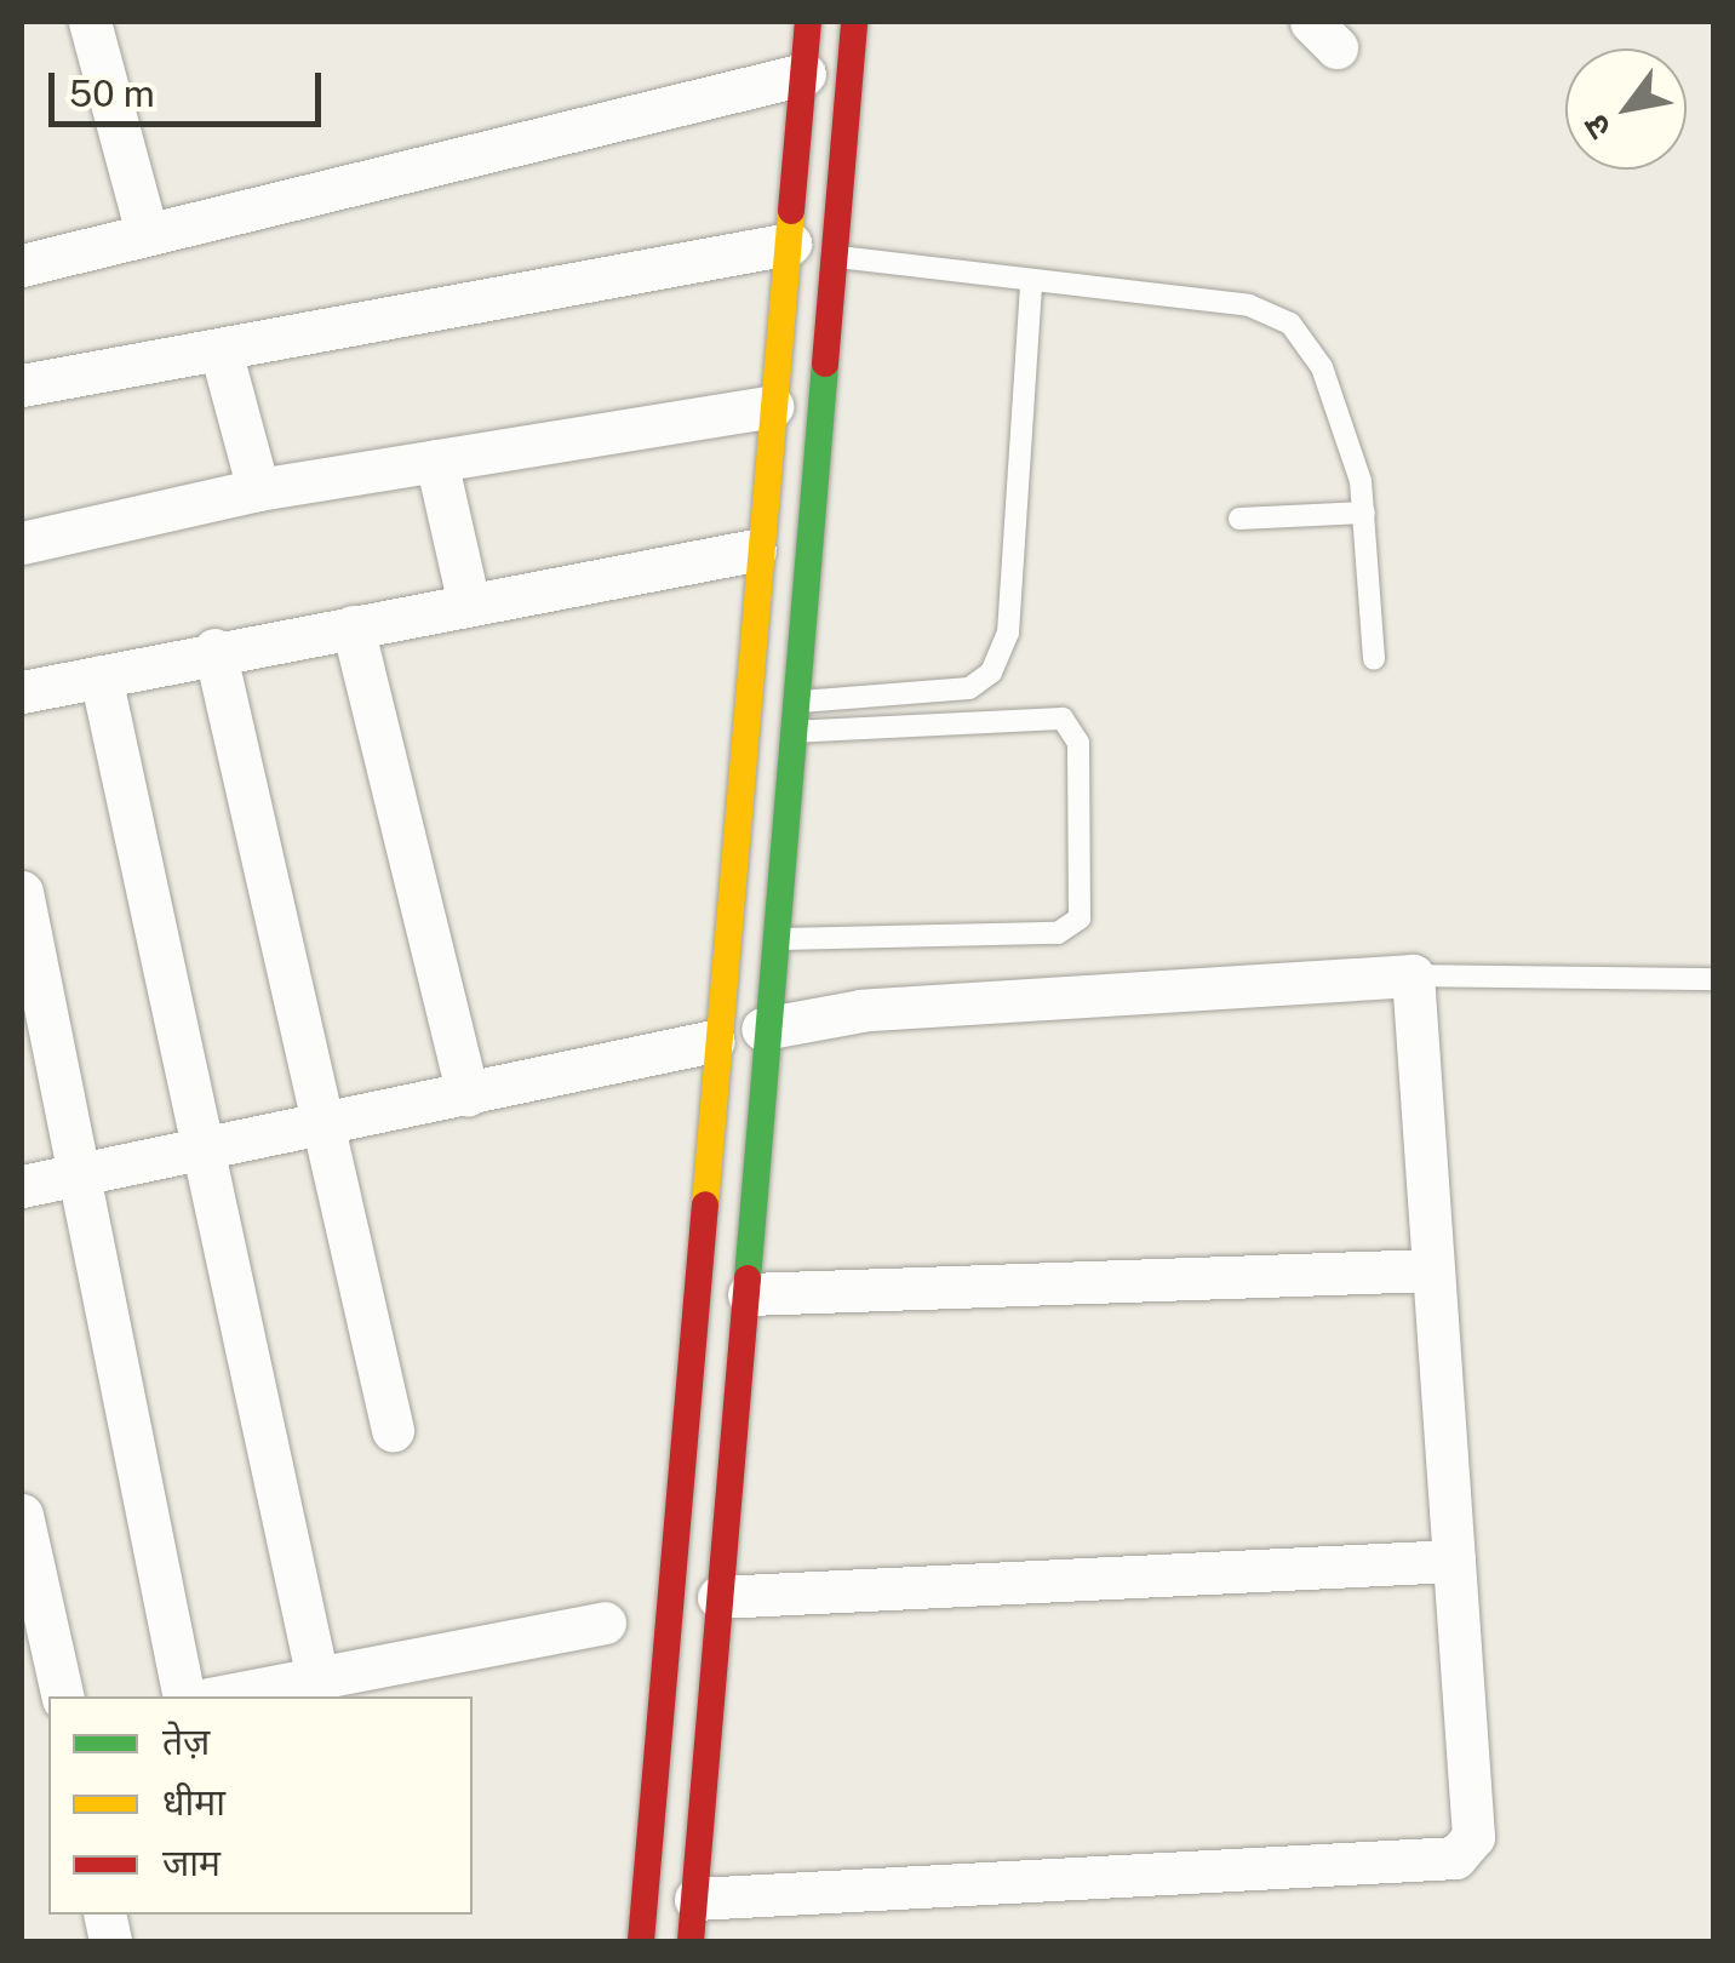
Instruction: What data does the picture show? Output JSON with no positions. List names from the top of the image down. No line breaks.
{"legend":["तेज़","धीमा","जाम"],"scale_bar":"50 m","north":"bottom left"}
